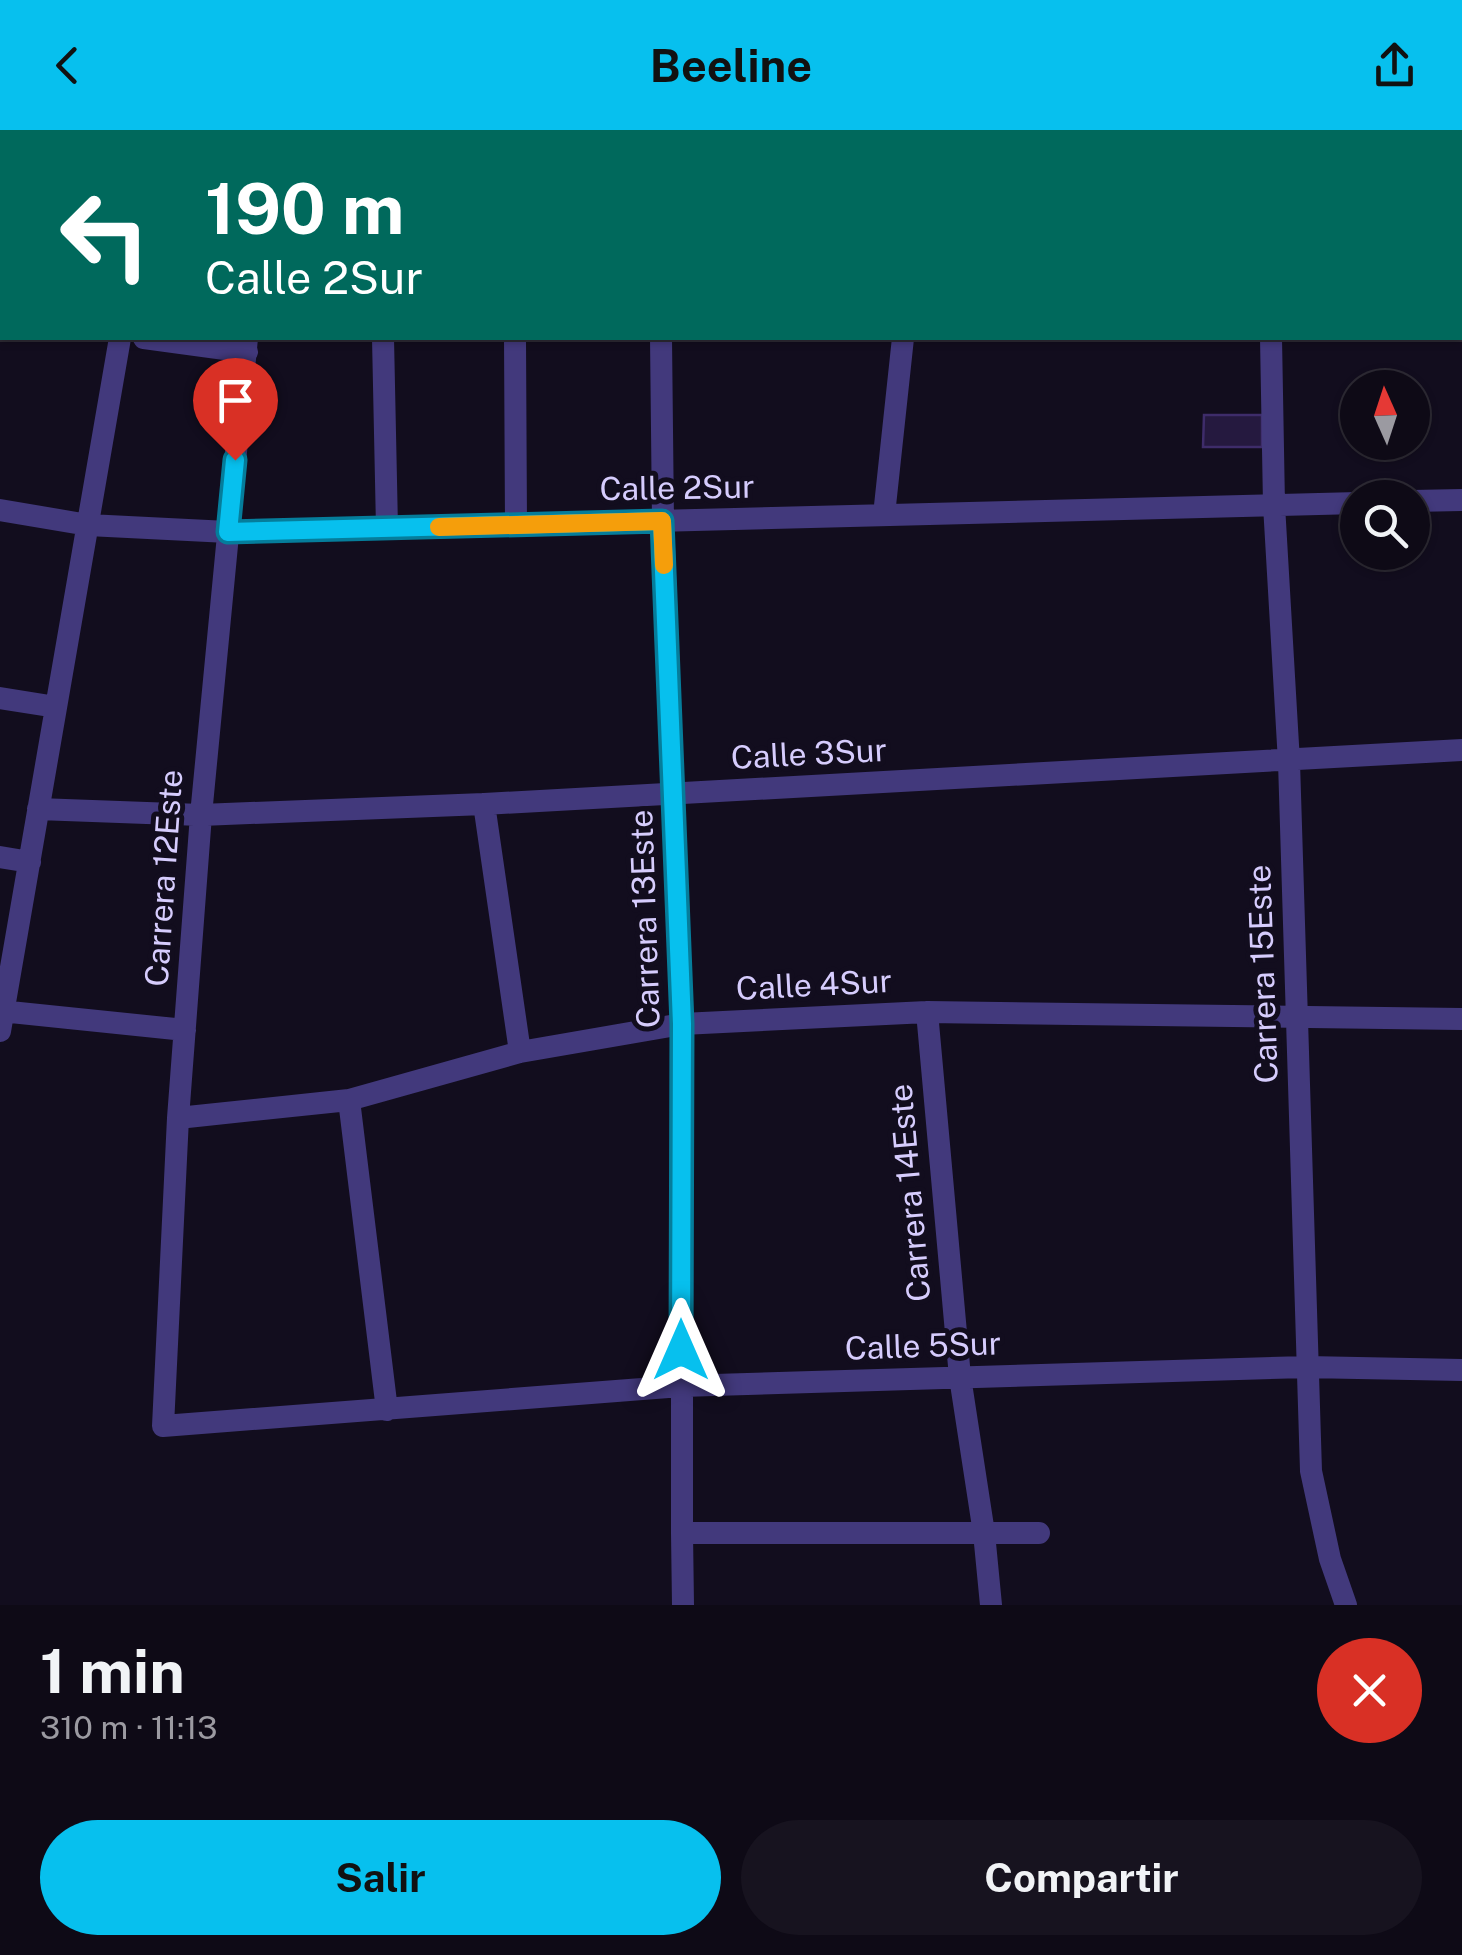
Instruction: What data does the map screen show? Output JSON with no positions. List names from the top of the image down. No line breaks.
{"streets":{"street":["Calle 2Sur","Calle 3Sur","Carrera 12Este","Carrera 13Este","Carrera 15Este","Calle 4Sur","Carrera 14Este","Calle 5Sur"]},"crossings":[["Calle 2Sur","Carrera 12Este"],["Calle 2Sur","Carrera 13Este"],["Calle 2Sur","Carrera 15Este"],["Calle 3Sur","Carrera 12Este"],["Calle 3Sur","Carrera 13Este"],["Calle 3Sur","Carrera 15Este"],["Carrera 12Este","Calle 4Sur"],["Carrera 12Este","Calle 5Sur"],["Carrera 13Este","Calle 4Sur"],["Carrera 13Este","Calle 5Sur"],["Carrera 15Este","Calle 4Sur"],["Carrera 15Este","Calle 5Sur"],["Calle 4Sur","Carrera 14Este"],["Carrera 14Este","Calle 5Sur"]],"north":"top","page":{"header":"Beeline","turn":["190 m","Calle 2Sur"],"heading":["1 min","310 m · 11:13"],"buttons":["Salir","Compartir"]}}
